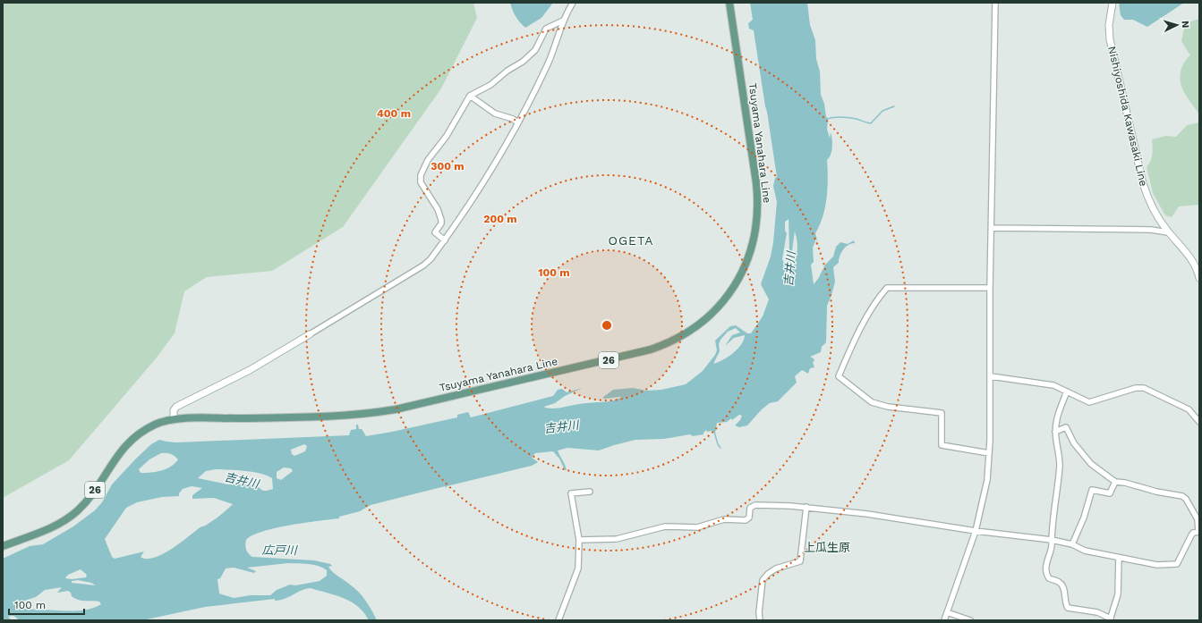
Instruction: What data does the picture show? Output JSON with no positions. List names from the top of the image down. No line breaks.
{"streets":{"main road":["Nishiyoshida Kawasaki Line","Tsuyama Yanahara Line","26"]},"districts":["OGETA","上瓜生原"],"water":["吉井川","広戸川"],"scale_bar":"100 m","north":"right","rings":["400 m","300 m","200 m","100 m"]}
